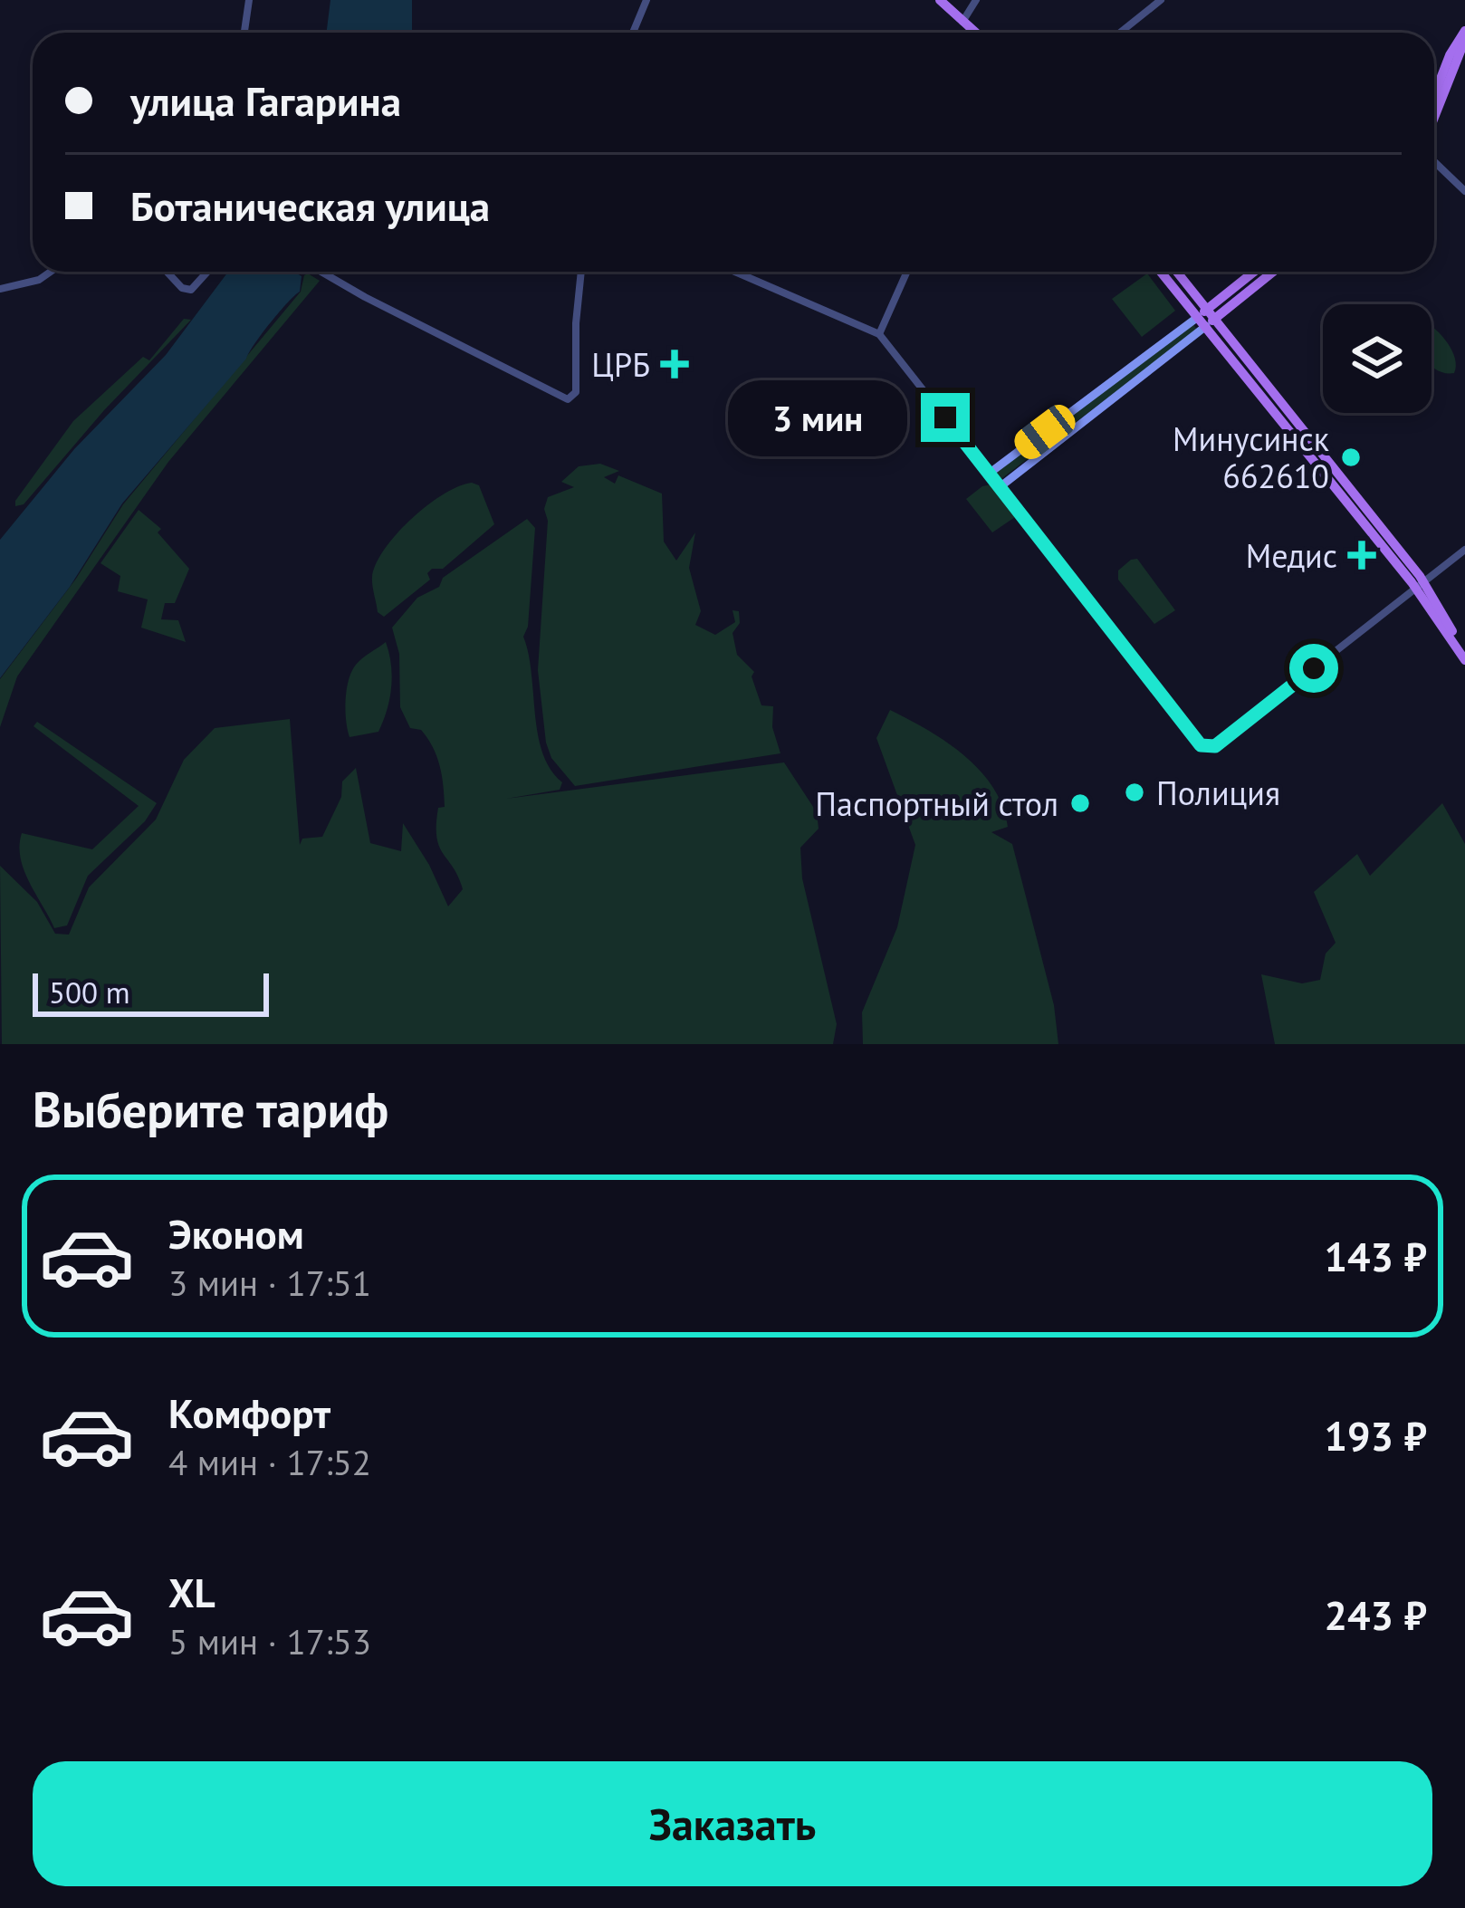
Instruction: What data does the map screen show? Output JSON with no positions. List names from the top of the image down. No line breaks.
{"places":{"health":["ЦРБ","Медис"],"other":["Минусинск 662610","Полиция","Паспортный стол"]},"scale_bar":"500 m","page":{"banner":["улица Гагарина","Ботаническая улица"],"bubble":"3 мин","scale":"500 m","heading":"Выберите тариф","list":[{"name":"Эконом","note":"3 мин · 17:51","value":"143 ₽"},{"name":"Комфорт","note":"4 мин · 17:52","value":"193 ₽"},{"name":"XL","note":"5 мин · 17:53","value":"243 ₽"}],"buttons":"Заказать"}}
